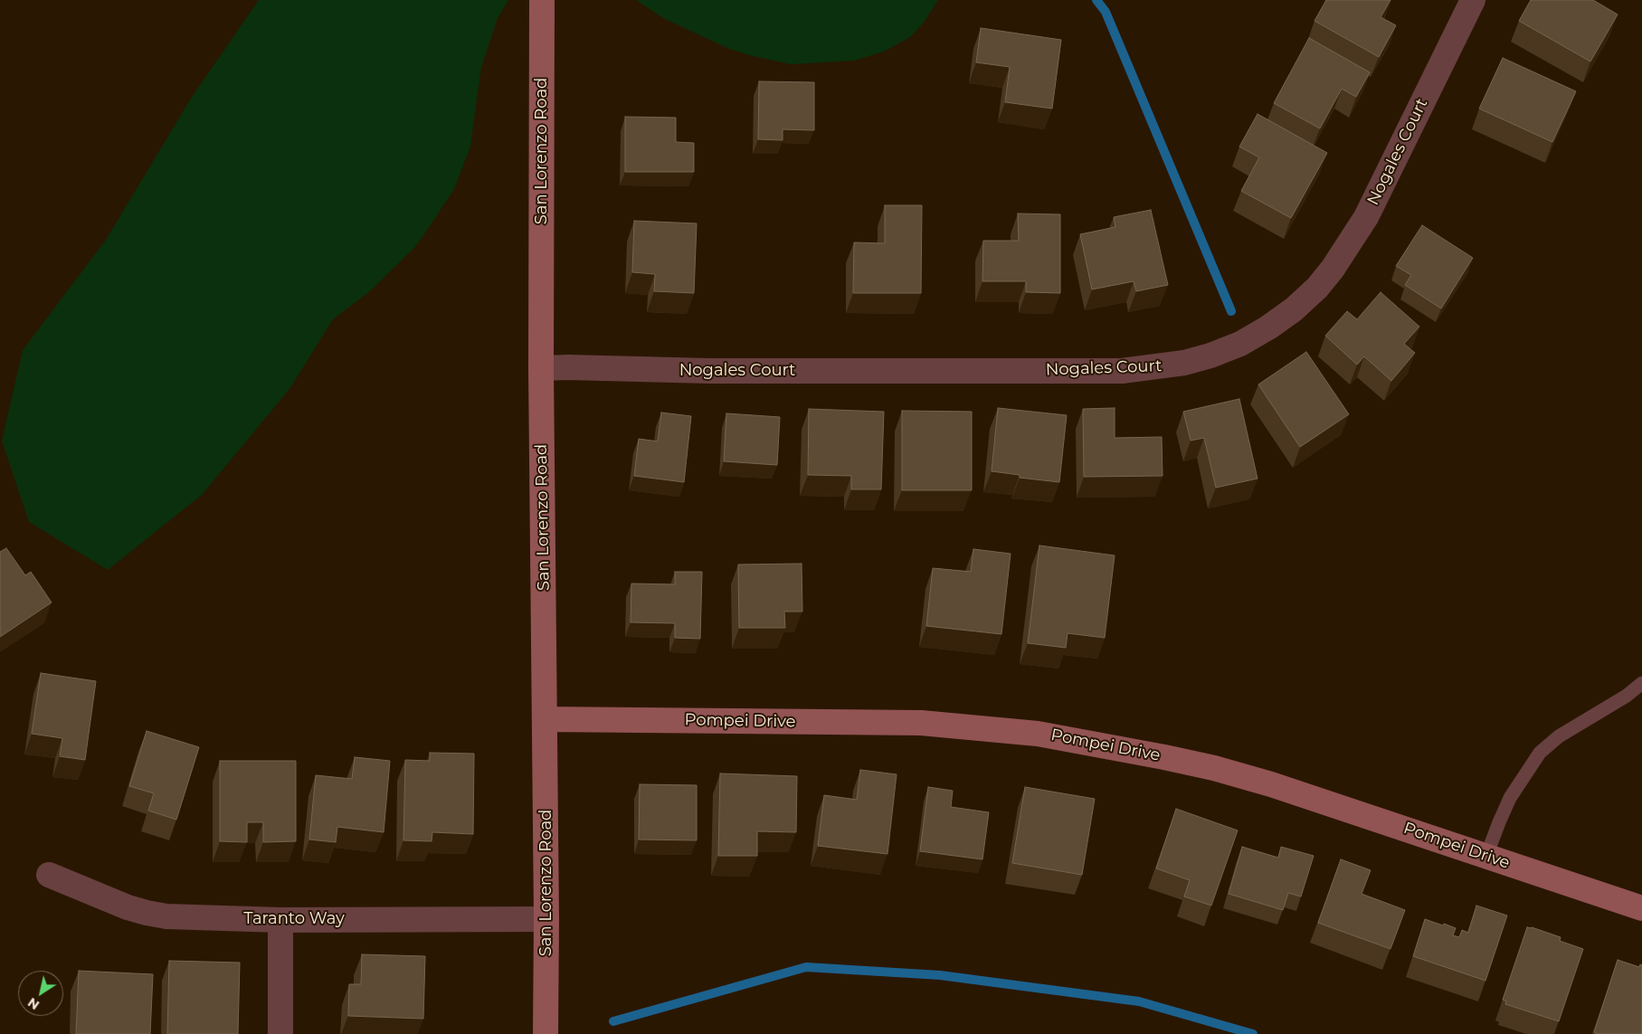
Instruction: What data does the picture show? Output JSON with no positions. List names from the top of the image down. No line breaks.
{"streets":{"street":["San Lorenzo Road","Nogales Court","Pompei Drive","Taranto Way"]},"crossings":[["San Lorenzo Road","Nogales Court"],["San Lorenzo Road","Pompei Drive"],["San Lorenzo Road","Taranto Way"]],"north":"bottom left"}
